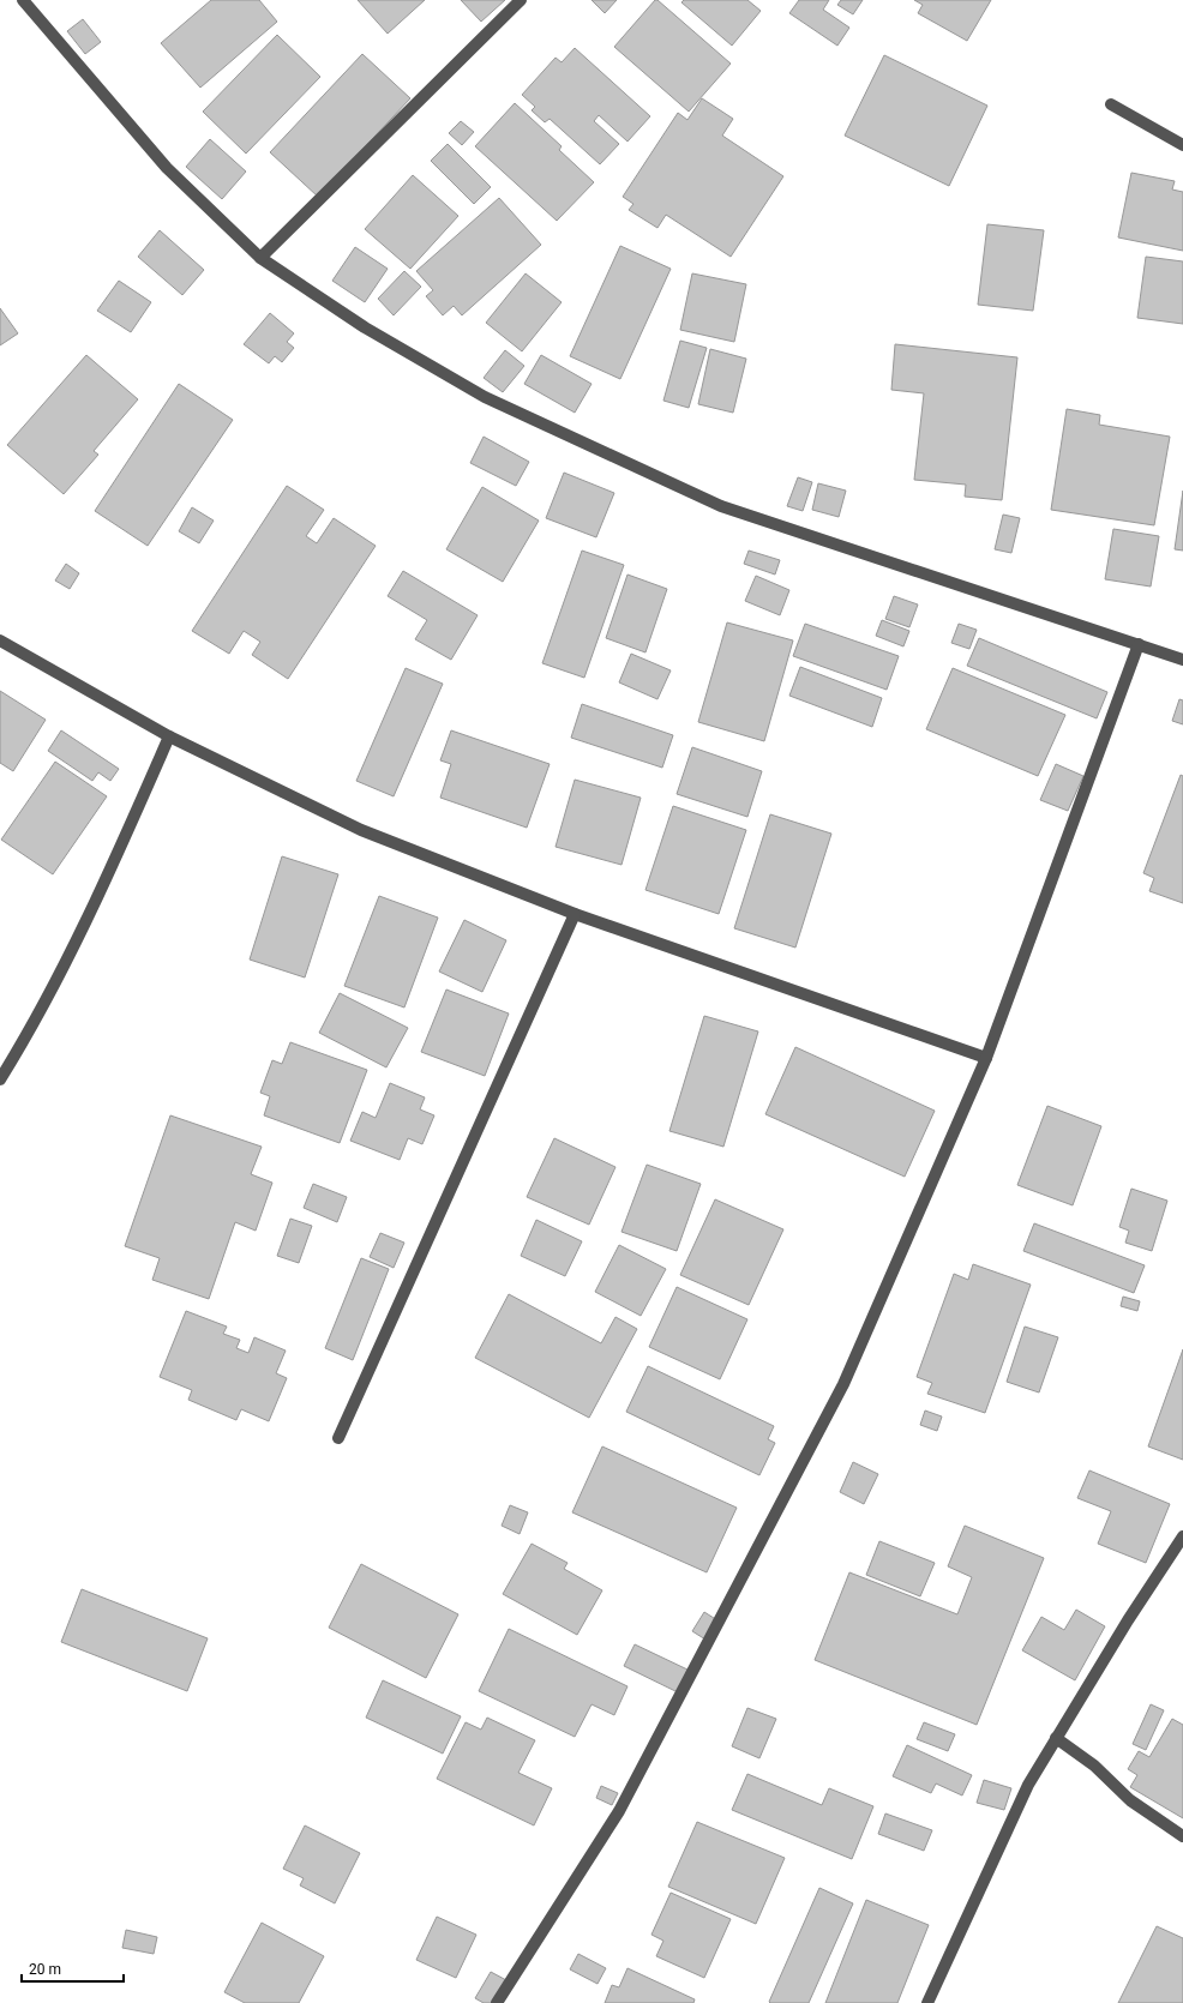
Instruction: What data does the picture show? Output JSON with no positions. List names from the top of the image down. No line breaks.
{"scale_bar":"20 m"}
